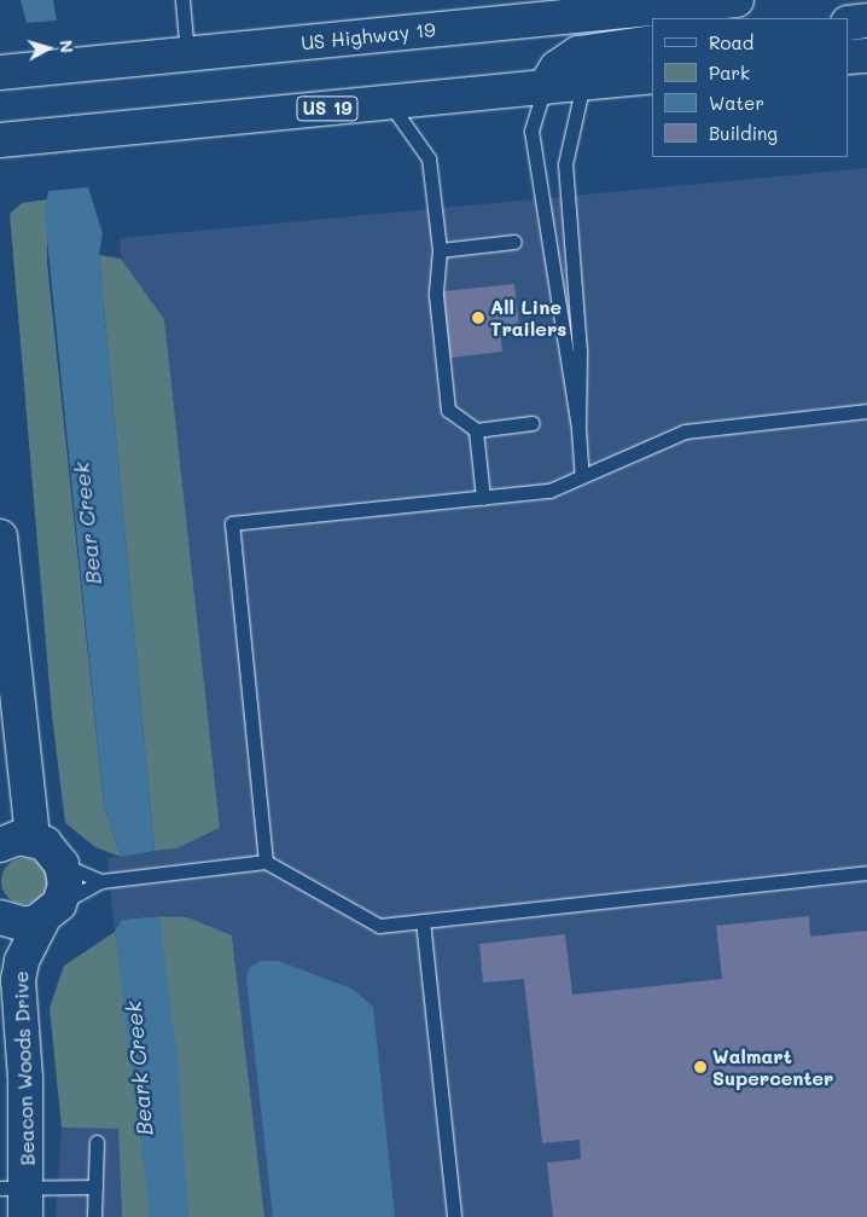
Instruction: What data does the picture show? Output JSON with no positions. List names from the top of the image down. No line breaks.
{"streets":{"main road":["US Highway 19","US 19","Beacon Woods Drive"]},"water":["Bear Creek","Beark Creek"],"places":["All Line Trailers","Walmart Supercenter"],"legend":["Road","Park","Water","Building"],"north":"right"}
